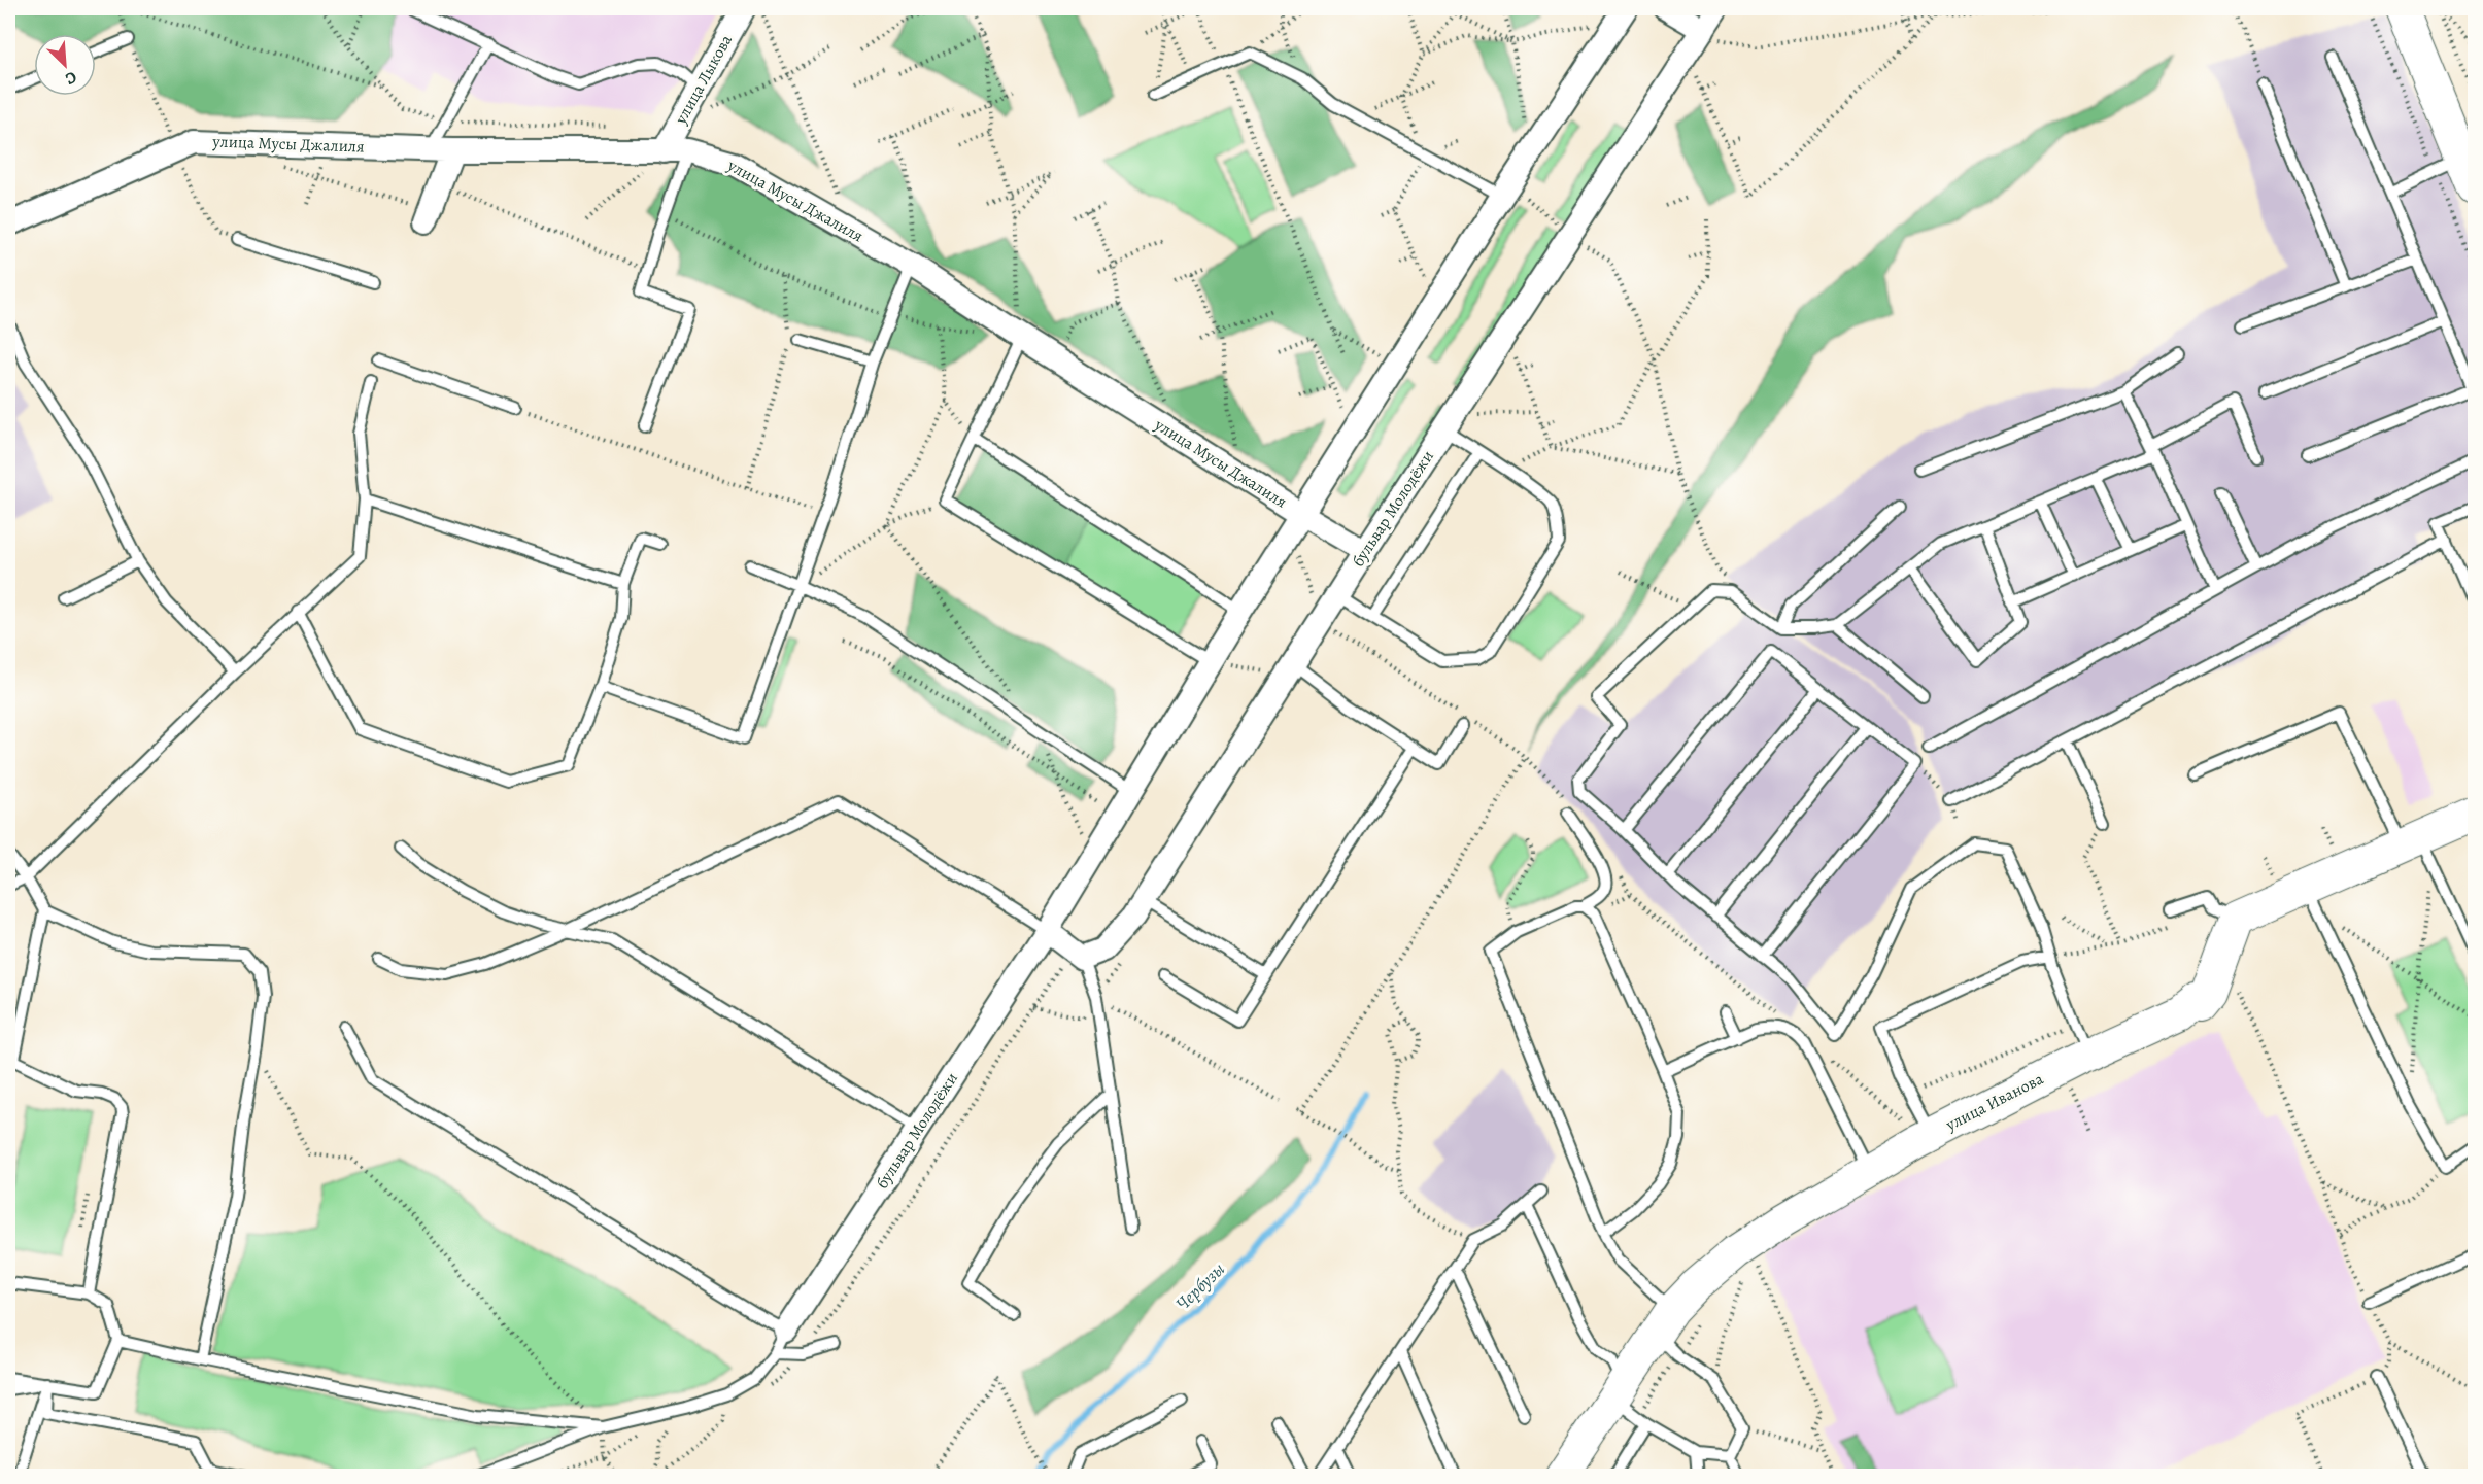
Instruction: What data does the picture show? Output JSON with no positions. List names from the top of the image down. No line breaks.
{"streets":{"street":["улица Лыкова","улица Мусы Джалиля","бульвар Молодёжи","улица Иванова"]},"crossings":[["улица Лыкова","улица Мусы Джалиля"],["улица Мусы Джалиля","бульвар Молодёжи"]],"water":["Чербузы"],"north":"bottom right"}
